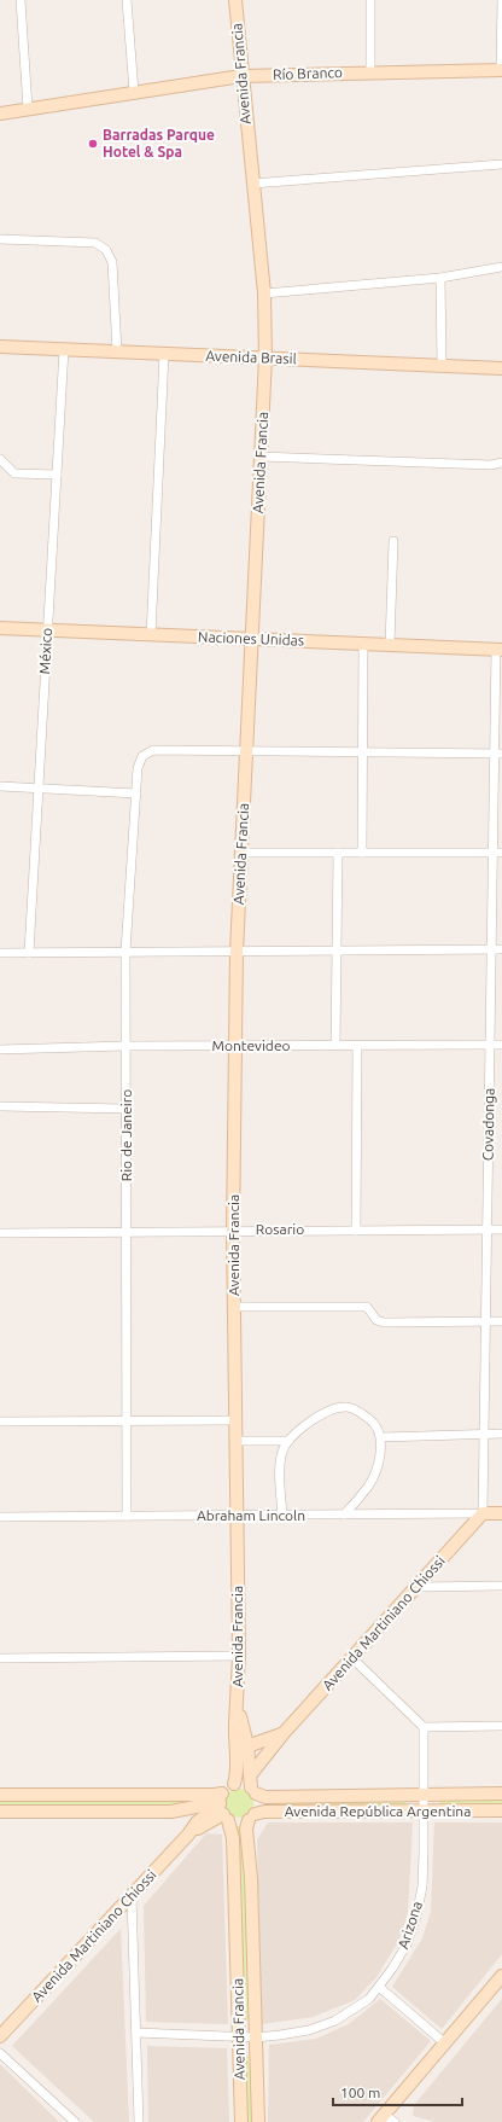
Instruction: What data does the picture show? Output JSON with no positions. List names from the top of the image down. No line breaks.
{"streets":{"street":["Avenida Francia","Río Branco","Avenida Brasil","Naciones Unidas","México","Montevideo","Covadonga","Rio de Janeiro","Rosario","Abraham Lincoln","Avenida Martiniano Chiossi","Avenida República Argentina","Arizona"]},"crossings":[["Avenida Francia","Río Branco"],["Avenida Francia","Avenida Brasil"],["Avenida Francia","Naciones Unidas"],["Avenida Francia","Montevideo"],["Avenida Francia","Rio de Janeiro"],["Avenida Francia","Rosario"],["Avenida Francia","Abraham Lincoln"],["Avenida Francia","Avenida Martiniano Chiossi"],["Avenida Francia","Avenida República Argentina"],["Avenida Francia","Arizona"],["Avenida Brasil","México"],["Naciones Unidas","México"],["Naciones Unidas","Covadonga"],["Montevideo","Covadonga"],["Montevideo","Rio de Janeiro"],["Covadonga","Rosario"],["Covadonga","Abraham Lincoln"],["Covadonga","Avenida Martiniano Chiossi"],["Rio de Janeiro","Rosario"],["Rio de Janeiro","Abraham Lincoln"],["Abraham Lincoln","Avenida Martiniano Chiossi"],["Avenida Martiniano Chiossi","Avenida República Argentina"],["Avenida República Argentina","Arizona"]],"places":["Barradas Parque Hotel & Spa"],"scale_bar":"100 m"}
